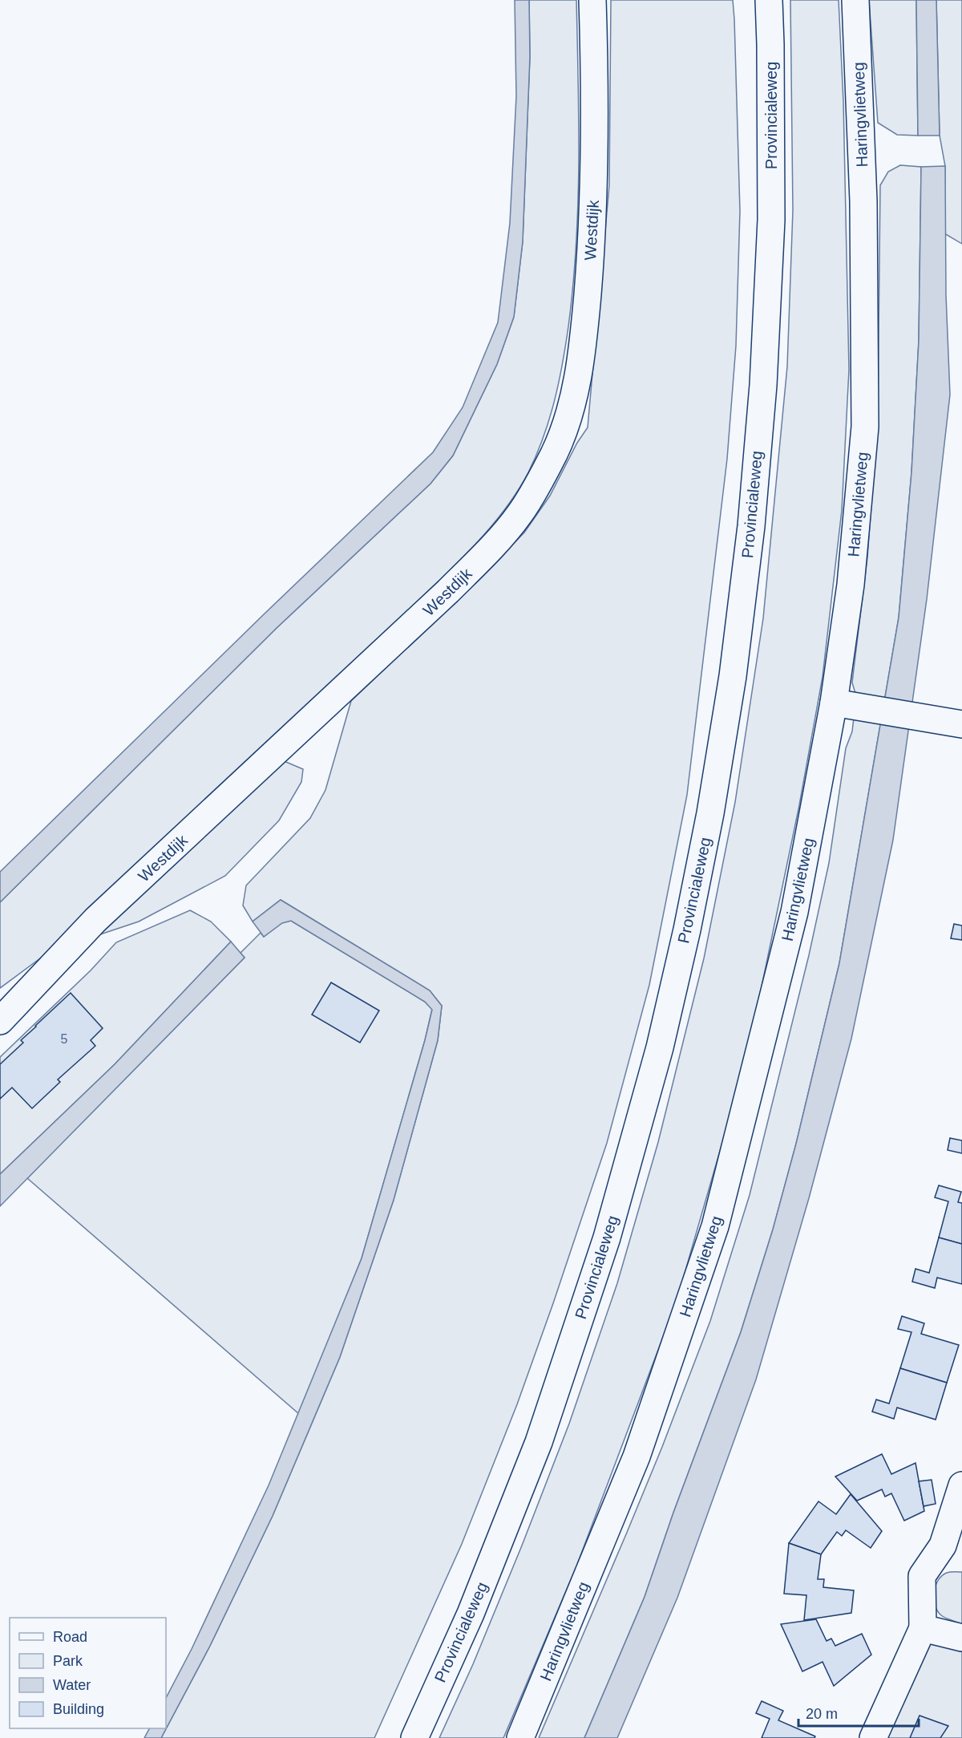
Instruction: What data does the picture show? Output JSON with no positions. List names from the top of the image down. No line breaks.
{"streets":{"street":["Haringvlietweg","Provincialeweg","Westdijk"]},"house_numbers":["5"],"legend":["Road","Park","Water","Building"],"scale_bar":"20 m"}
